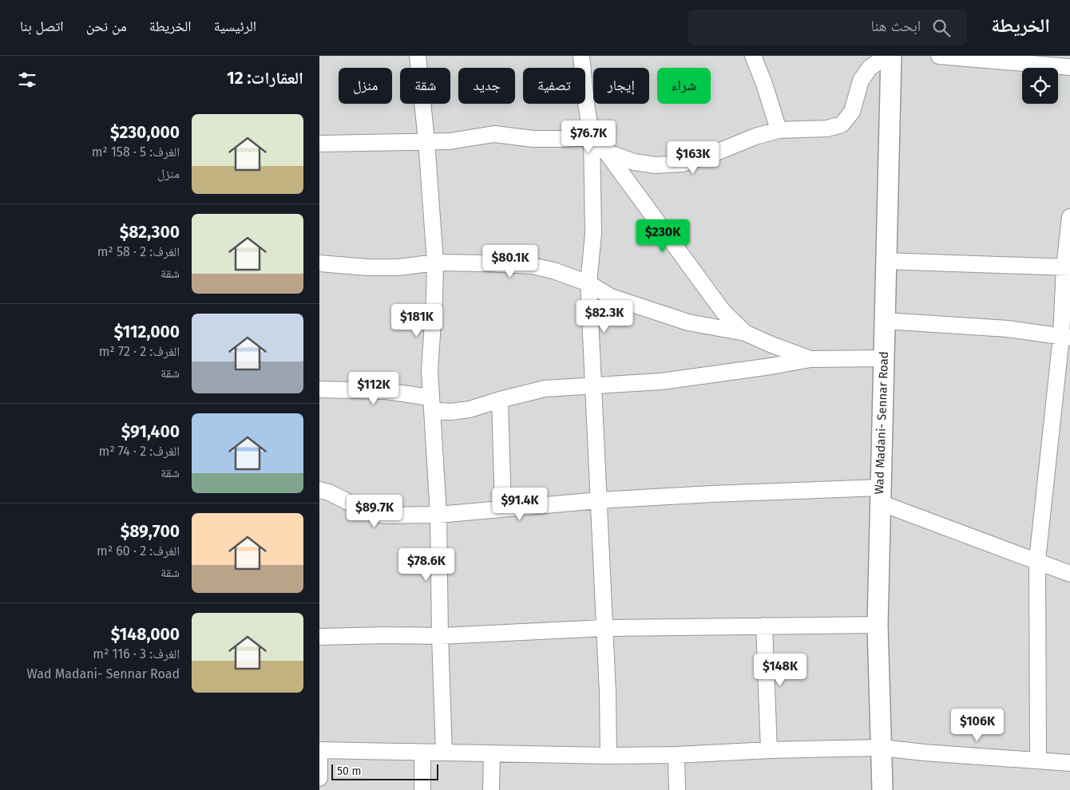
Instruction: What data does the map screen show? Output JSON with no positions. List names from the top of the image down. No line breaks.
{"streets":{"street":["Wad Madani- Sennar Road"]},"scale_bar":"50 m","page":{"header":"الخريطة","search":"ابحث هنا","nav":["الرئيسية","الخريطة","من نحن","اتصل بنا"],"heading":"العقارات: 12","chip":["شراء","إيجار","تصفية","جديد","شقة","منزل"],"list":[{"name":"$230,000","note":"الغرف: 5 · 158 m² · منزل"},{"name":"$82,300","note":"الغرف: 2 · 58 m² · شقة"},{"name":"$112,000","note":"الغرف: 2 · 72 m² · شقة"},{"name":"$91,400","note":"الغرف: 2 · 74 m² · شقة"},{"name":"$89,700","note":"الغرف: 2 · 60 m² · شقة"},{"name":"$148,000","note":"الغرف: 3 · 116 m² · Wad Madani- Sennar Road"}],"price":["$76.7K","$163K","$230K","$80.1K","$82.3K","$181K","$112K","$91.4K","$89.7K","$78.6K","$148K","$106K"],"scale":"50 m"}}
